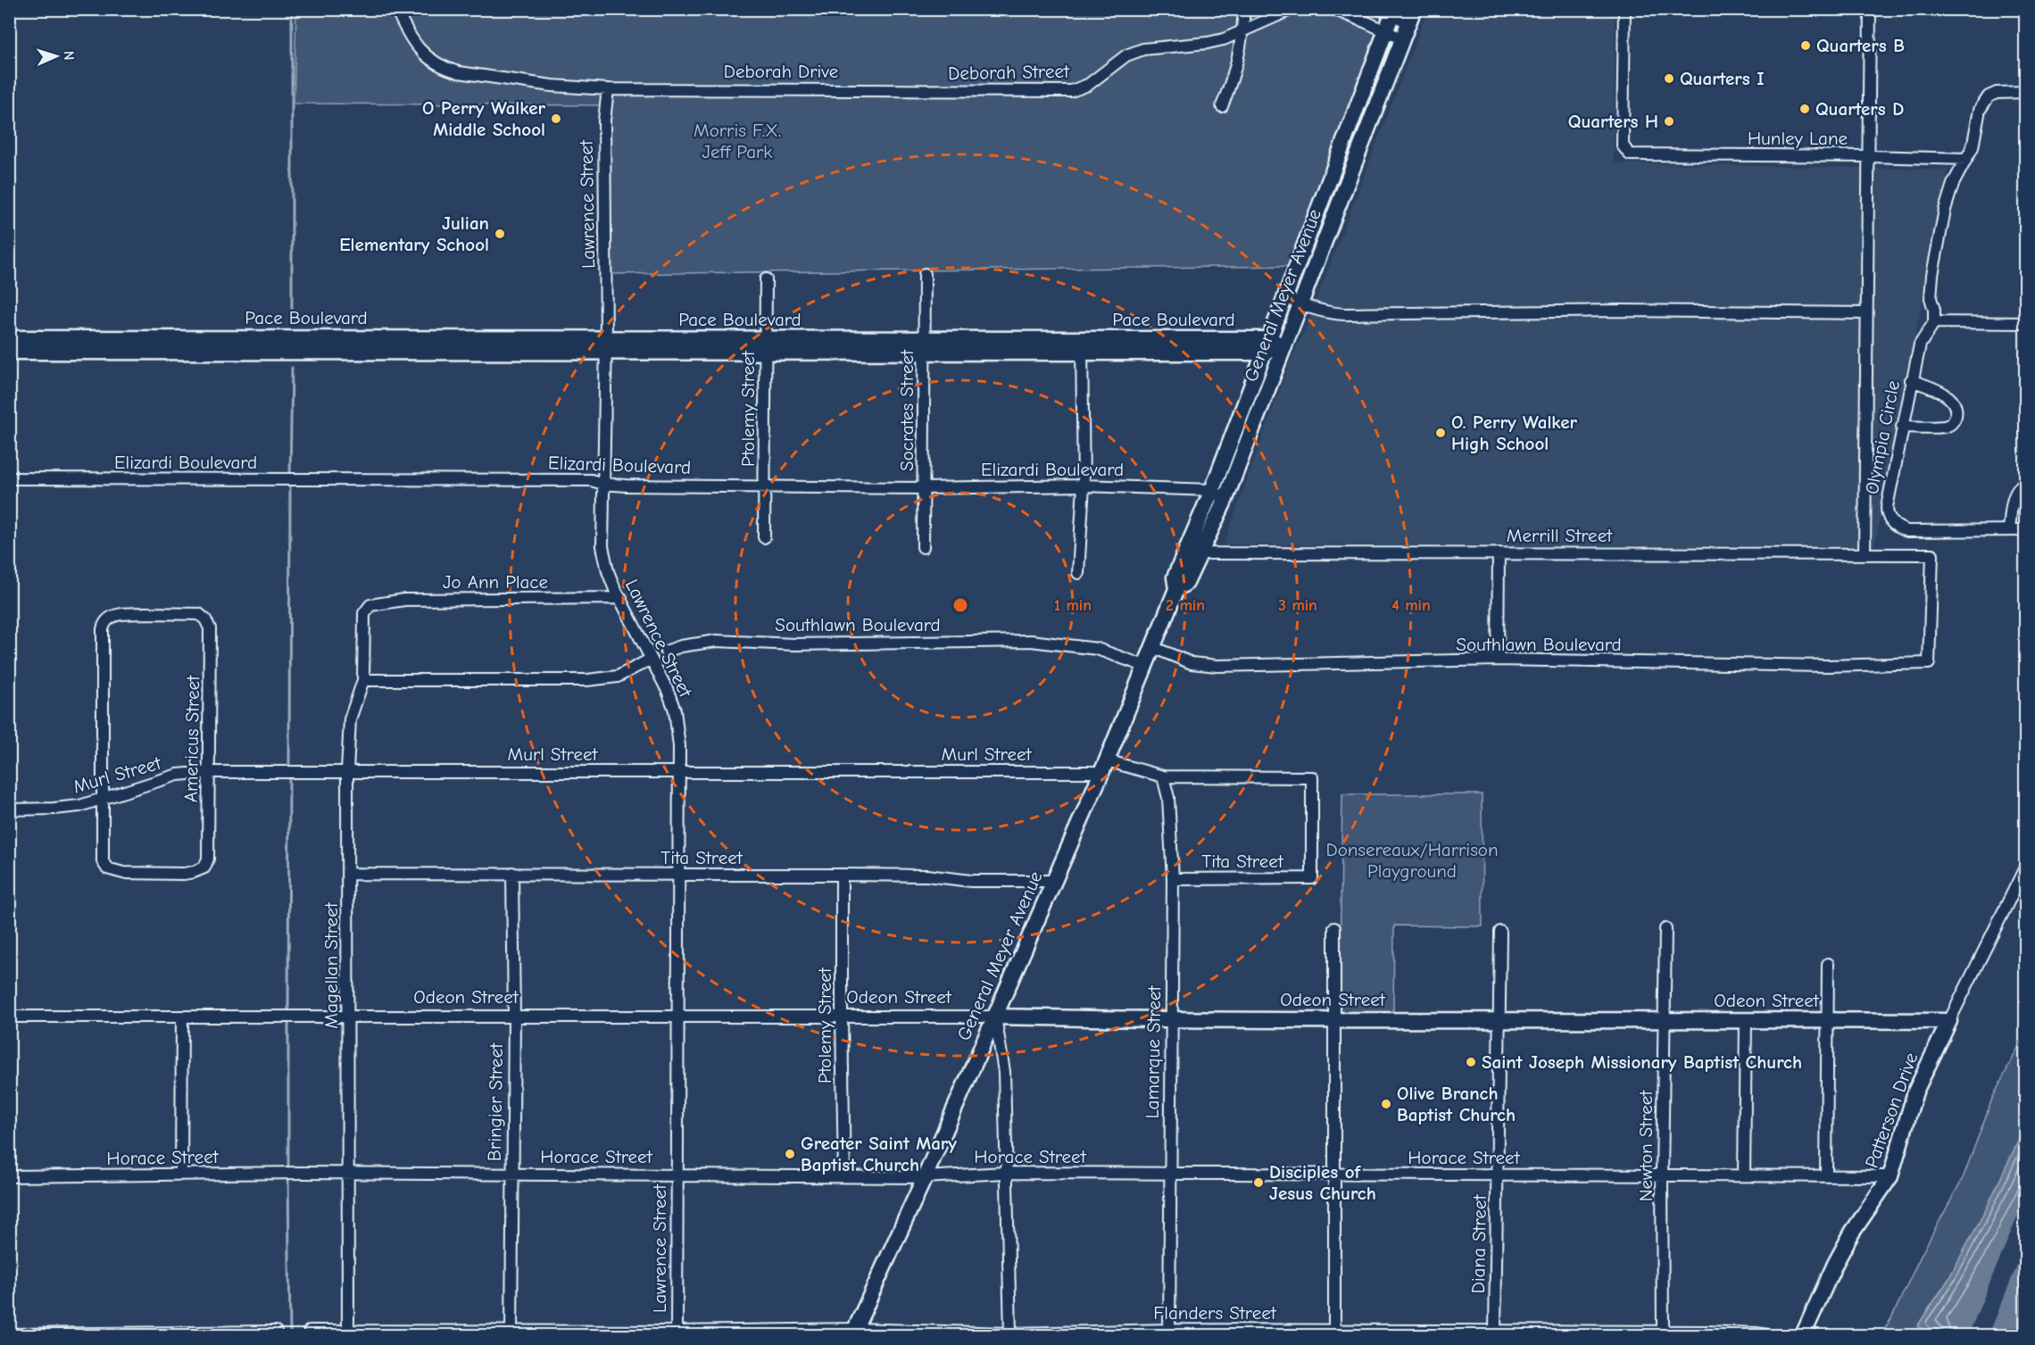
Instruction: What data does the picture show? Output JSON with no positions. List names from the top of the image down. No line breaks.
{"streets":{"street":["Deborah Drive","Deborah Street","Hunley Lane","Lawrence Street","General Meyer Avenue","Pace Boulevard","Ptolemy Street","Socrates Street","Olympia Circle","Elizardi Boulevard","Merrill Street","Jo Ann Place","Southlawn Boulevard","Americus Street","Murl Street","Tita Street","Magellan Street","Odeon Street","Lamarque Street","Bringier Street","Patterson Drive","Newton Street","Horace Street","Diana Street","Flanders Street"]},"crossings":[["Deborah Drive","Deborah Street"],["Deborah Drive","Lawrence Street"],["Lawrence Street","Pace Boulevard"],["Lawrence Street","Elizardi Boulevard"],["Lawrence Street","Jo Ann Place"],["Lawrence Street","Murl Street"],["Lawrence Street","Tita Street"],["Lawrence Street","Odeon Street"],["Lawrence Street","Horace Street"],["Lawrence Street","Flanders Street"],["General Meyer Avenue","Pace Boulevard"],["General Meyer Avenue","Elizardi Boulevard"],["General Meyer Avenue","Merrill Street"],["General Meyer Avenue","Southlawn Boulevard"],["General Meyer Avenue","Murl Street"],["General Meyer Avenue","Tita Street"],["General Meyer Avenue","Odeon Street"],["General Meyer Avenue","Horace Street"],["General Meyer Avenue","Flanders Street"],["Pace Boulevard","Ptolemy Street"],["Pace Boulevard","Socrates Street"],["Ptolemy Street","Elizardi Boulevard"],["Ptolemy Street","Tita Street"],["Ptolemy Street","Odeon Street"],["Ptolemy Street","Horace Street"],["Socrates Street","Elizardi Boulevard"],["Merrill Street","Southlawn Boulevard"],["Jo Ann Place","Magellan Street"],["Americus Street","Murl Street"],["Murl Street","Tita Street"],["Murl Street","Magellan Street"],["Murl Street","Lamarque Street"],["Tita Street","Magellan Street"],["Tita Street","Lamarque Street"],["Tita Street","Bringier Street"],["Magellan Street","Odeon Street"],["Magellan Street","Horace Street"],["Magellan Street","Flanders Street"],["Odeon Street","Lamarque Street"],["Odeon Street","Bringier Street"],["Odeon Street","Patterson Drive"],["Odeon Street","Newton Street"],["Odeon Street","Diana Street"],["Lamarque Street","Horace Street"],["Lamarque Street","Flanders Street"],["Bringier Street","Horace Street"],["Bringier Street","Flanders Street"],["Patterson Drive","Horace Street"],["Newton Street","Horace Street"],["Newton Street","Flanders Street"],["Horace Street","Diana Street"],["Diana Street","Flanders Street"]],"parks":["Morris F.X. Jeff Park","Donsereaux/Harrison Playground"],"places":["Quarters B","Quarters I","Quarters D","O Perry Walker Middle School","Quarters H","Julian Elementary School","O. Perry Walker High School","Saint Joseph Missionary Baptist Church","Olive Branch Baptist Church","Greater Saint Mary Baptist Church","Disciples of Jesus Church"],"north":"right","rings":["1 min","2 min","3 min","4 min"]}
